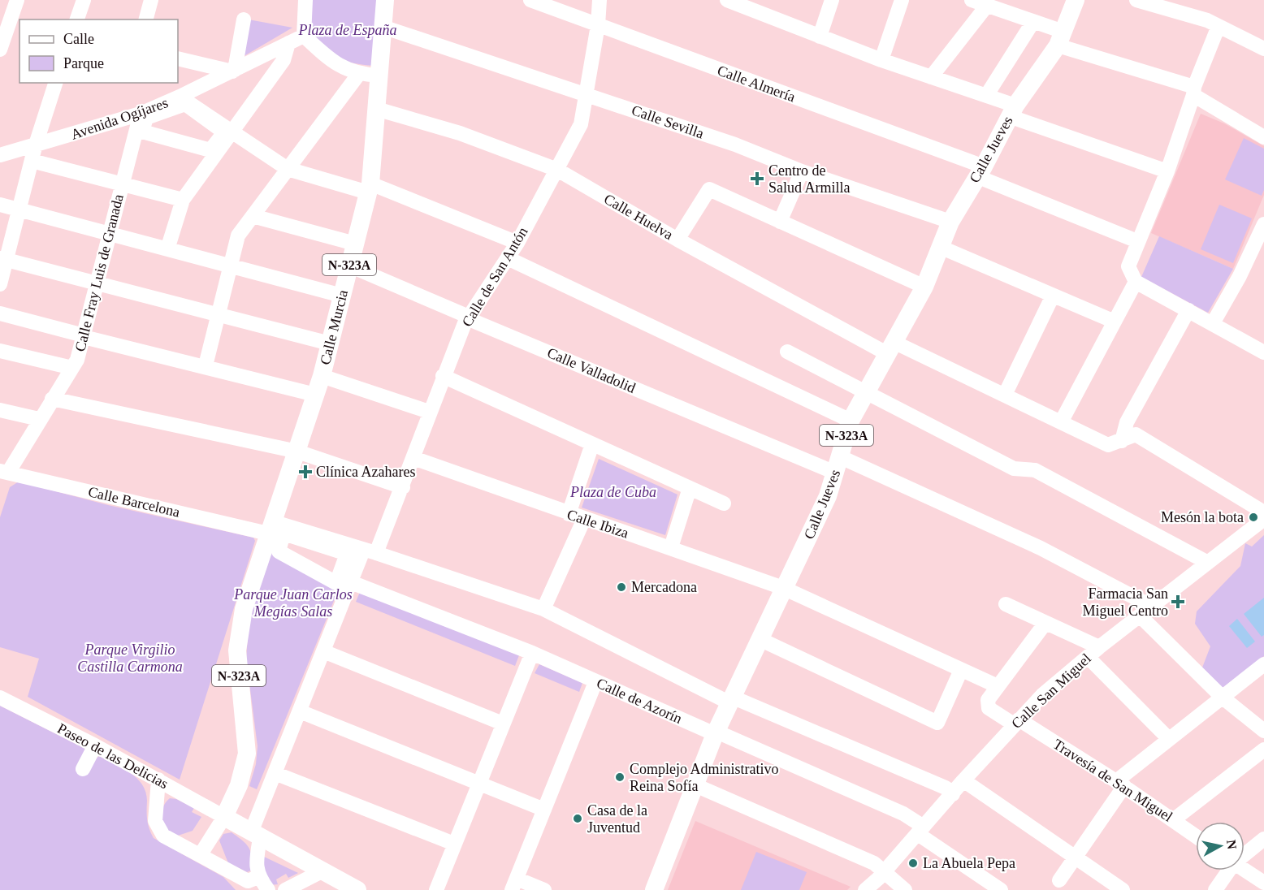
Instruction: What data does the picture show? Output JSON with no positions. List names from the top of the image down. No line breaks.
{"streets":{"main road":["Calle Jueves","N-323A","Calle Murcia"],"street":["Calle Almería","Avenida Ogíjares","Calle Sevilla","Calle Huelva","Calle Fray Luis de Granada","Calle de San Antón","Calle Valladolid","Calle Barcelona","Calle Ibiza","Calle San Miguel","Calle de Azorín","Paseo de las Delicias","Travesía de San Miguel"]},"crossings":[["Calle Almería","Calle Jueves"],["Calle Almería","Calle de San Antón"],["Avenida Ogíjares","Calle Fray Luis de Granada"],["Calle Sevilla","Calle Jueves"],["Calle Sevilla","Calle de San Antón"],["Calle Sevilla","Calle Murcia"],["Calle Jueves","Calle Huelva"],["Calle Jueves","Calle Valladolid"],["Calle Jueves","Calle Barcelona"],["Calle Jueves","Calle Ibiza"],["Calle Jueves","Calle de Azorín"],["Calle Huelva","Calle de San Antón"],["Calle Huelva","Calle Murcia"],["N-323A","Calle Murcia"],["N-323A","Calle Barcelona"],["N-323A","Paseo de las Delicias"],["Calle Fray Luis de Granada","Calle Barcelona"],["Calle de San Antón","Calle Valladolid"],["Calle de San Antón","Calle Barcelona"],["Calle de San Antón","Calle Ibiza"],["Calle de San Antón","Calle de Azorín"],["Calle Murcia","Calle Valladolid"],["Calle Murcia","Calle Barcelona"],["Calle Valladolid","Calle San Miguel"],["Calle Barcelona","Calle San Miguel"],["Calle Ibiza","Travesía de San Miguel"],["Calle San Miguel","Calle de Azorín"],["Calle San Miguel","Travesía de San Miguel"]],"parks":["Plaza de España","Plaza de Cuba","Parque Juan Carlos Megías Salas","Parque Virgilio Castilla Carmona"],"places":{"health":["Centro de Salud Armilla","Clínica Azahares","Farmacia San Miguel Centro"],"other":["Mesón la bota","Mercadona","Complejo Administrativo Reina Sofía","Casa de la Juventud","La Abuela Pepa"]},"legend":["Calle","Parque"],"north":"right"}
